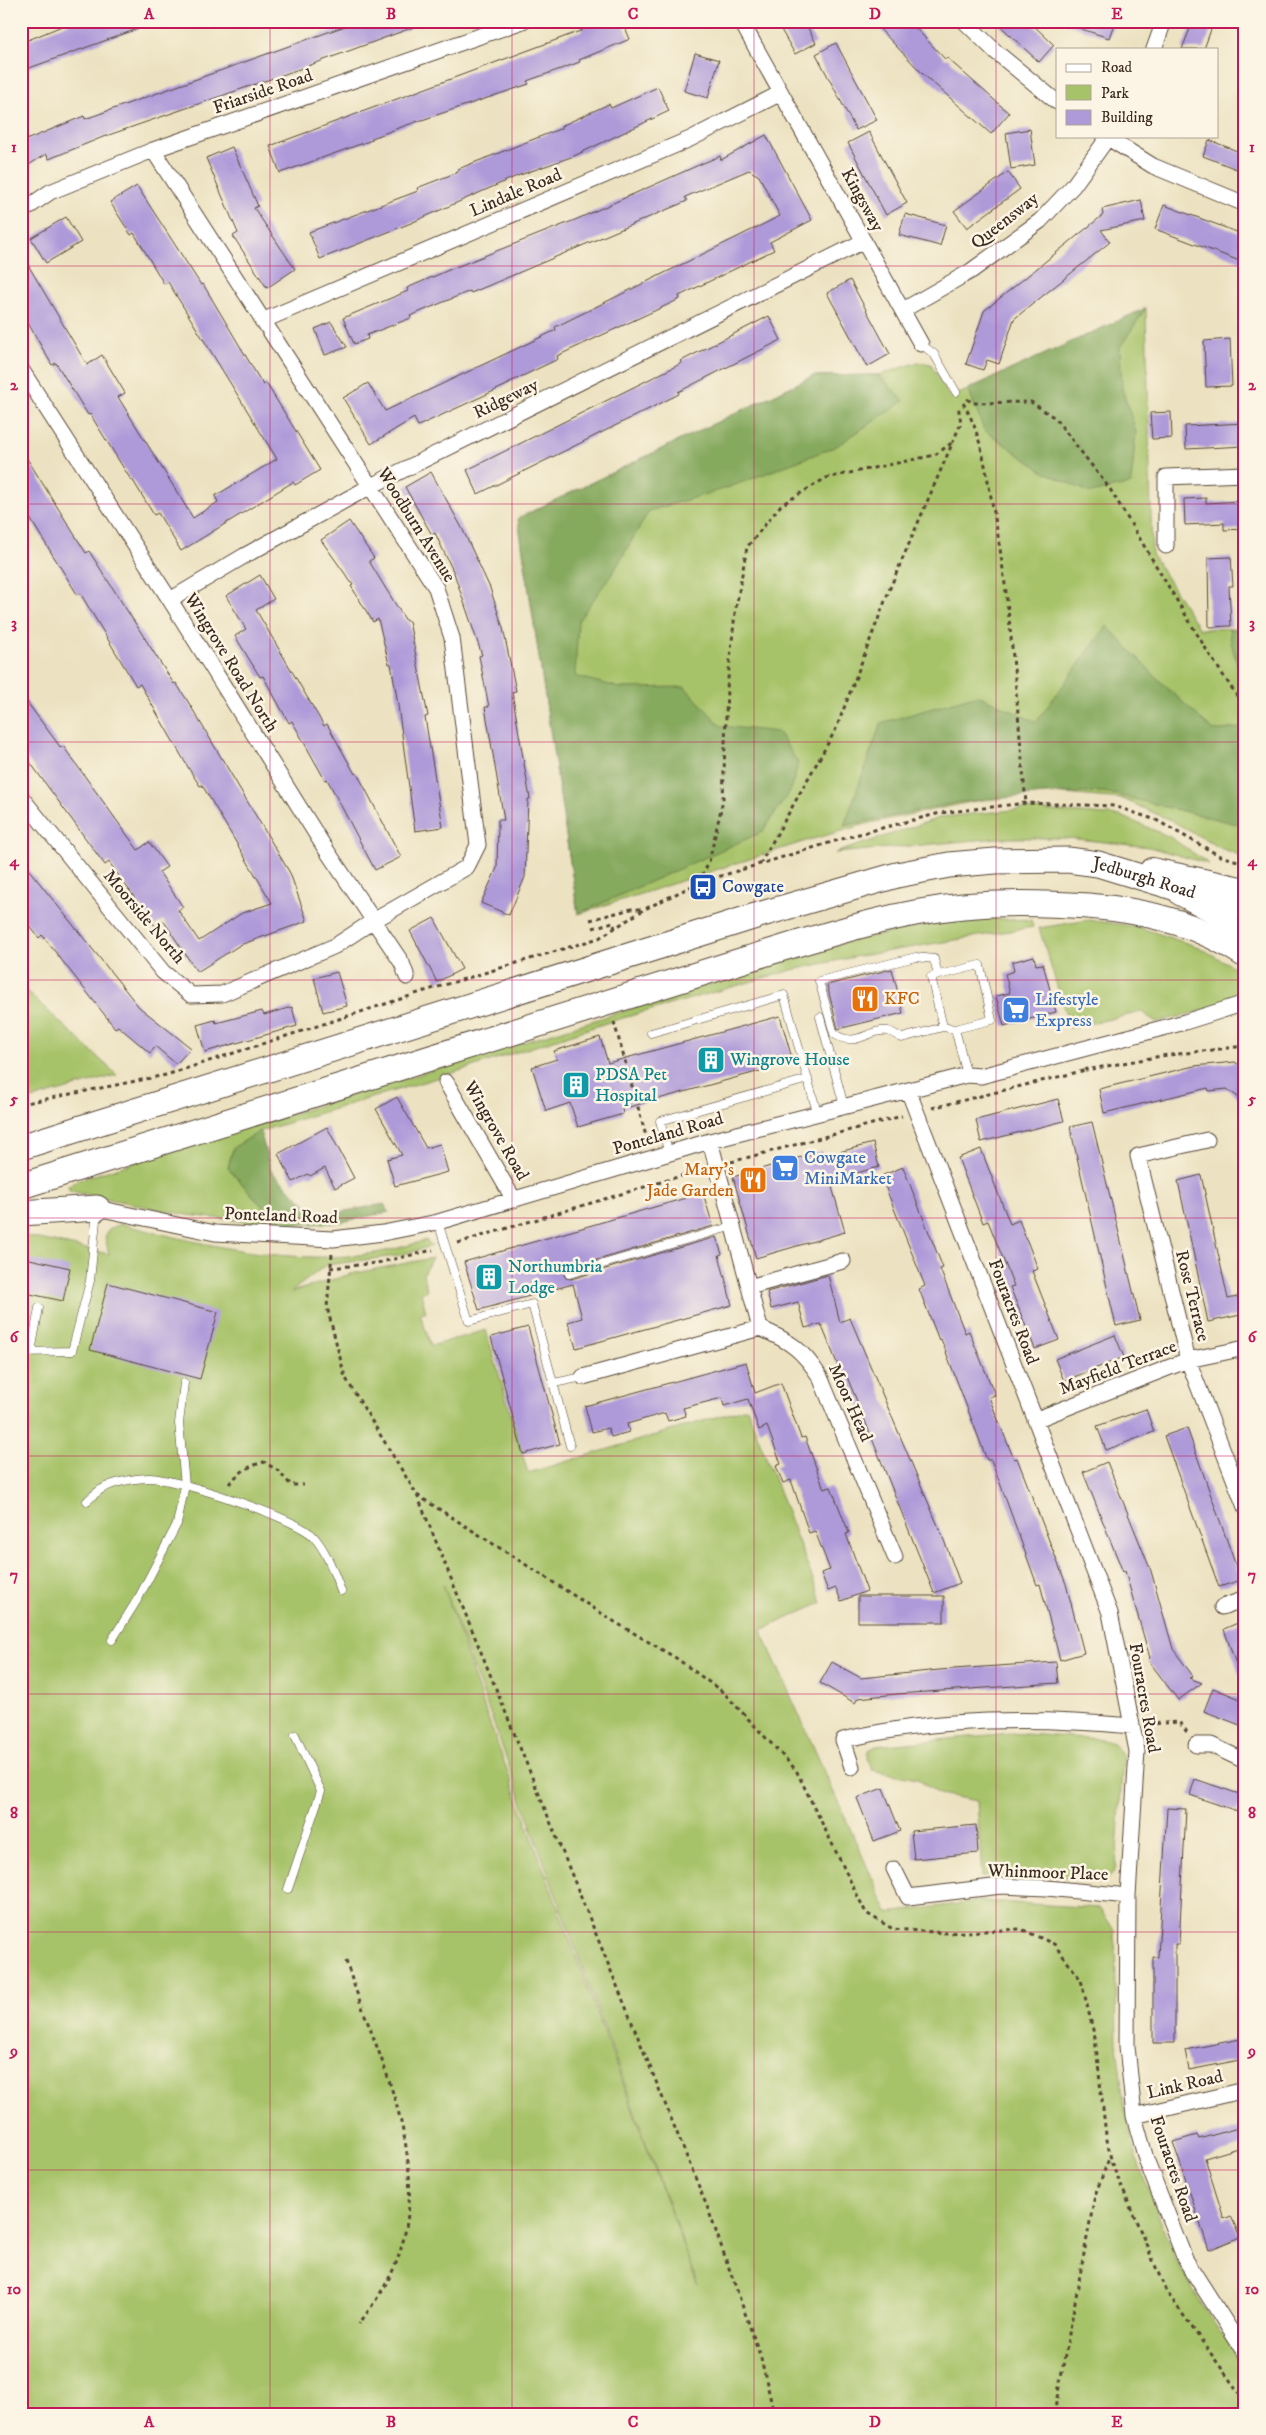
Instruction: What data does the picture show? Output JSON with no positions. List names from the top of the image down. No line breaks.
{"streets":{"highway":["Jedburgh Road"],"street":["Friarside Road","Lindale Road","Kingsway","Queensway","Ridgeway","Woodburn Avenue","Wingrove Road North","Moorside North","Wingrove Road","Ponteland Road","Rose Terrace","Fouracres Road","Mayfield Terrace","Moor Head","Whinmoor Place","Link Road"]},"crossings":[["Friarside Road","Woodburn Avenue"],["Lindale Road","Kingsway"],["Lindale Road","Woodburn Avenue"],["Kingsway","Queensway"],["Kingsway","Ridgeway"],["Ridgeway","Woodburn Avenue"],["Ridgeway","Wingrove Road North"],["Woodburn Avenue","Wingrove Road North"],["Woodburn Avenue","Moorside North"],["Wingrove Road North","Moorside North"],["Wingrove Road","Ponteland Road"],["Ponteland Road","Fouracres Road"],["Rose Terrace","Mayfield Terrace"],["Fouracres Road","Mayfield Terrace"],["Fouracres Road","Whinmoor Place"],["Fouracres Road","Link Road"]],"places":{"bus stop":["Cowgate"],"restaurant":["KFC","Mary’s Jade Garden"],"supermarket":["Lifestyle Express","Cowgate MiniMarket"],"building":["Wingrove House","PDSA Pet Hospital","Northumbria Lodge"]},"legend":["Road","Park","Building"],"grid":{"columns":["A","B","C","D","E"],"rows":["1","2","3","4","5","6","7","8","9","10"]}}
